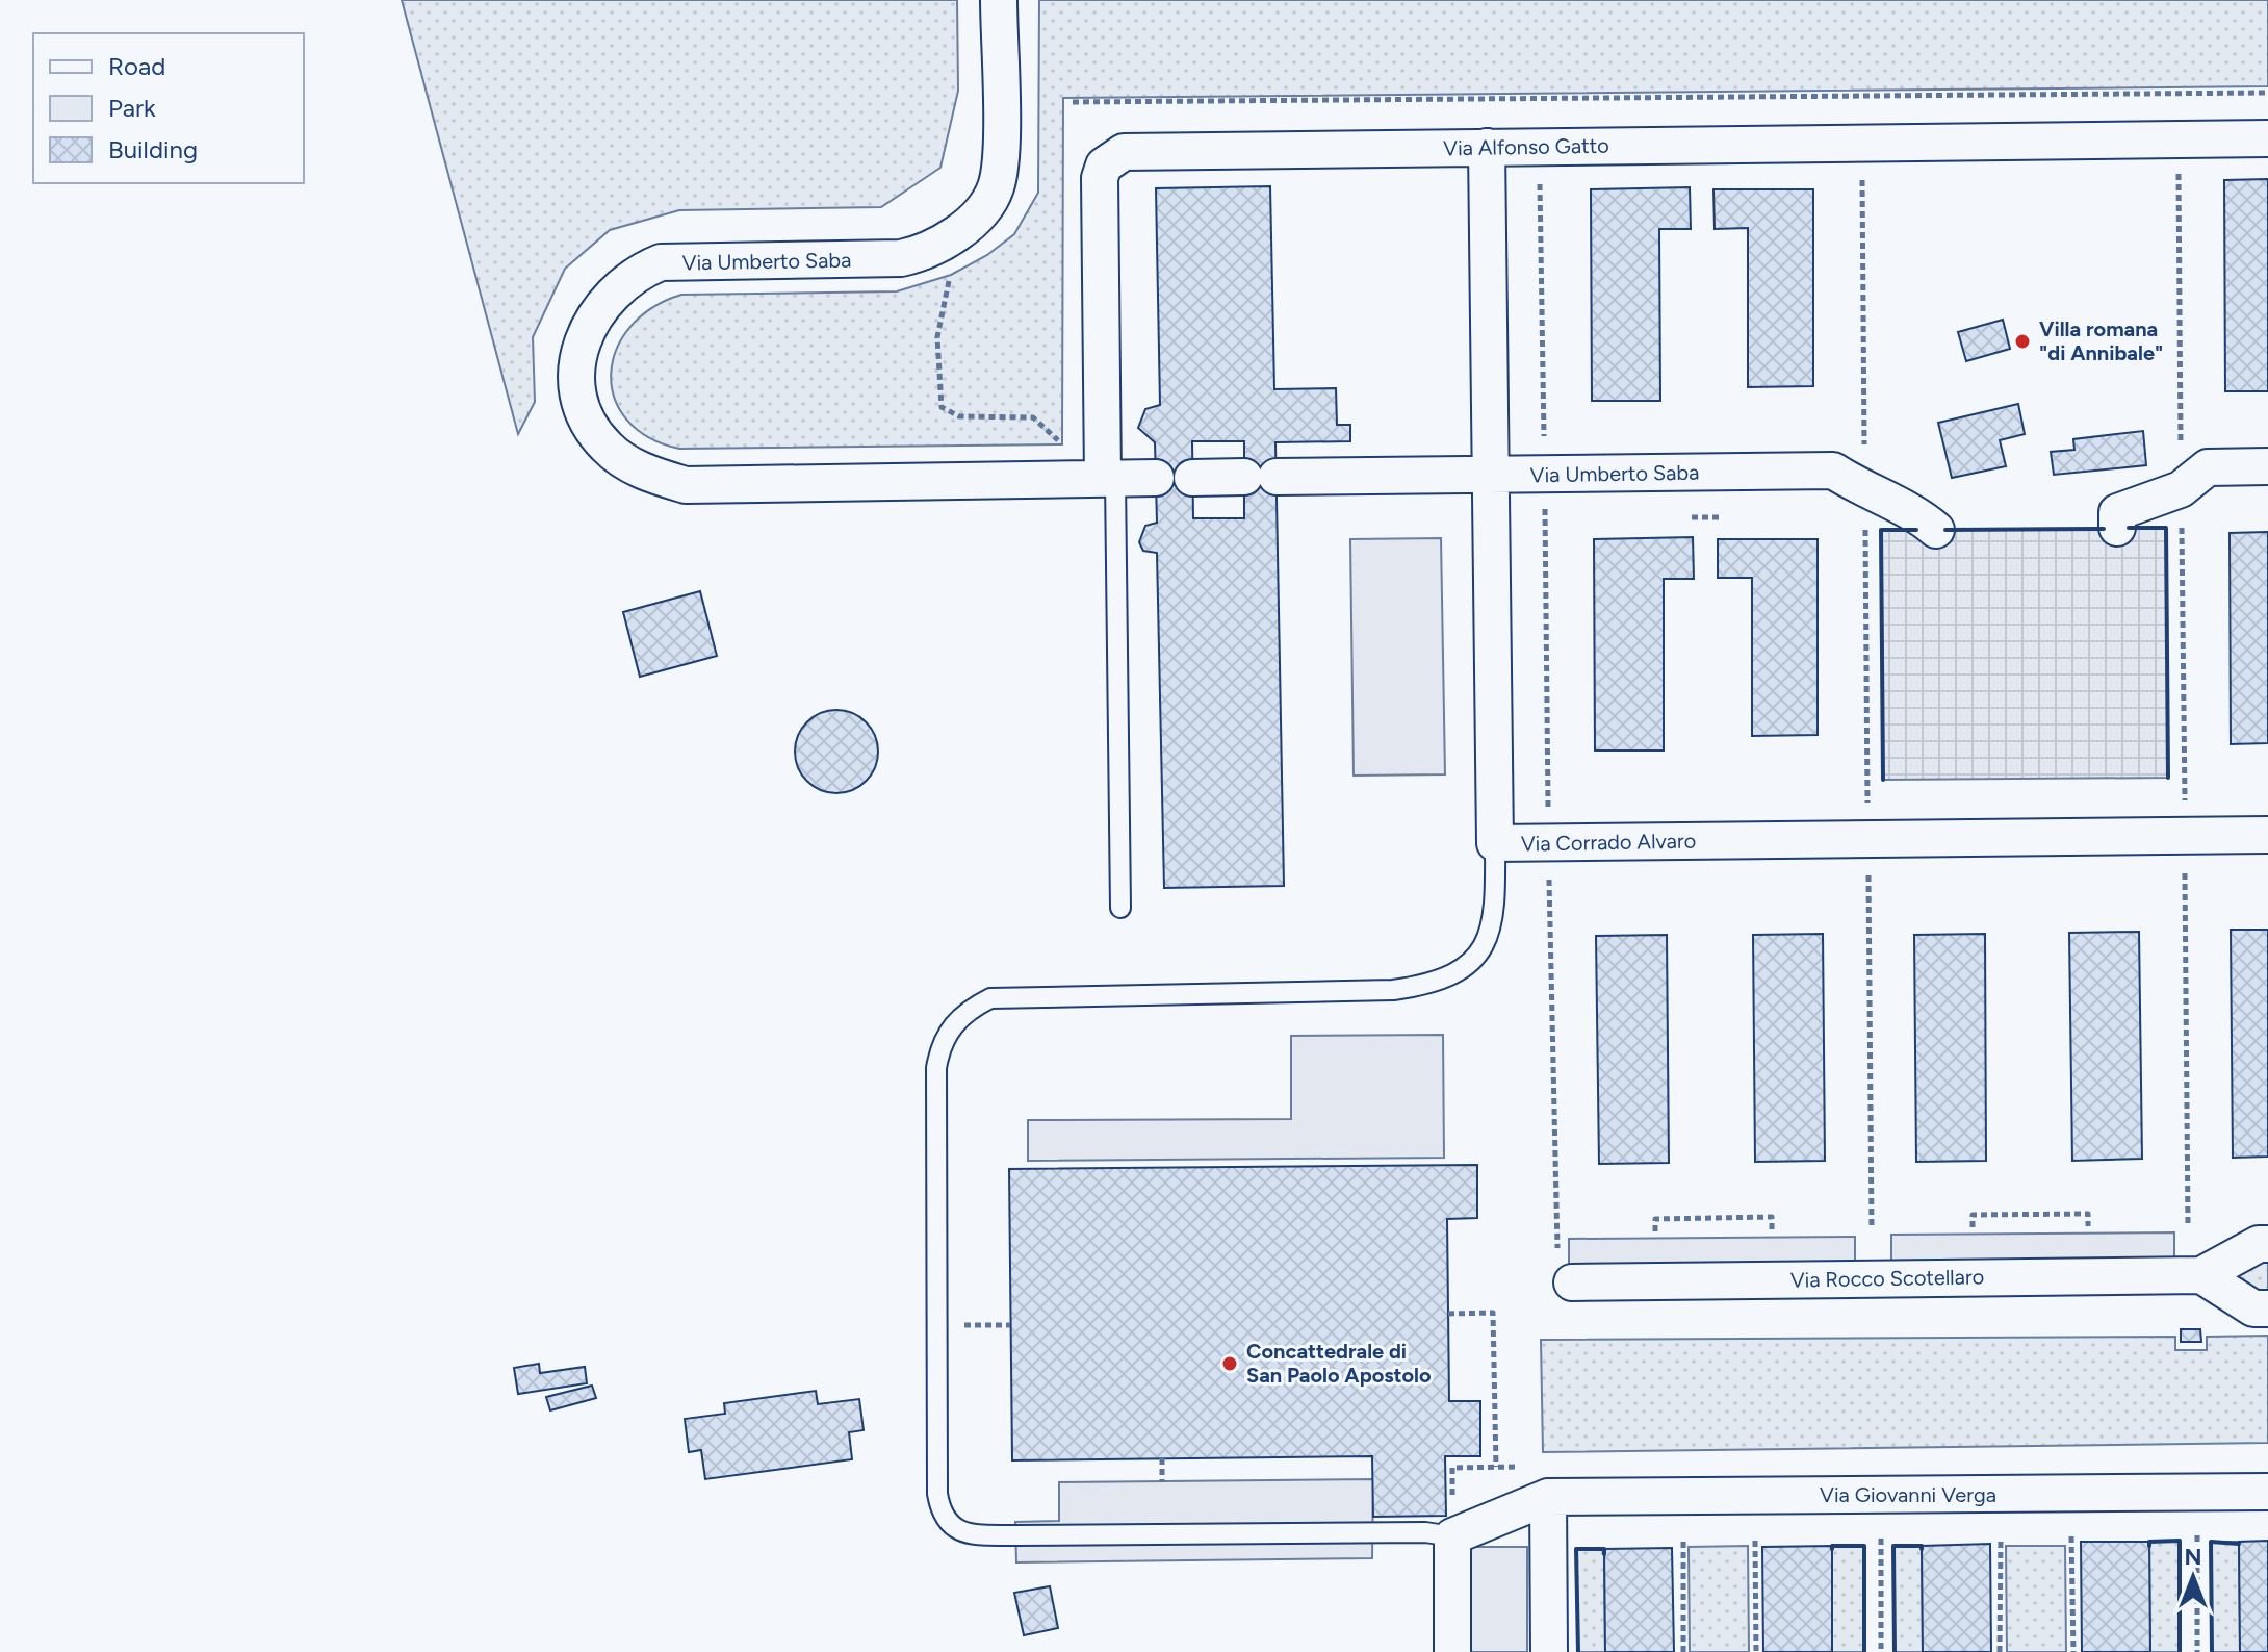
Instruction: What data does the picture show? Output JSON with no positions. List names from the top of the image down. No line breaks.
{"streets":{"street":["Via Alfonso Gatto","Via Umberto Saba","Via Corrado Alvaro","Via Rocco Scotellaro","Via Giovanni Verga"]},"crossings":[["Via Alfonso Gatto","Via Umberto Saba"],["Via Alfonso Gatto","Via Corrado Alvaro"],["Via Umberto Saba","Via Corrado Alvaro"]],"places":["Villa romana \"di Annibale\"","Concattedrale di San Paolo Apostolo"],"legend":["Road","Park","Building"],"north":"top"}
